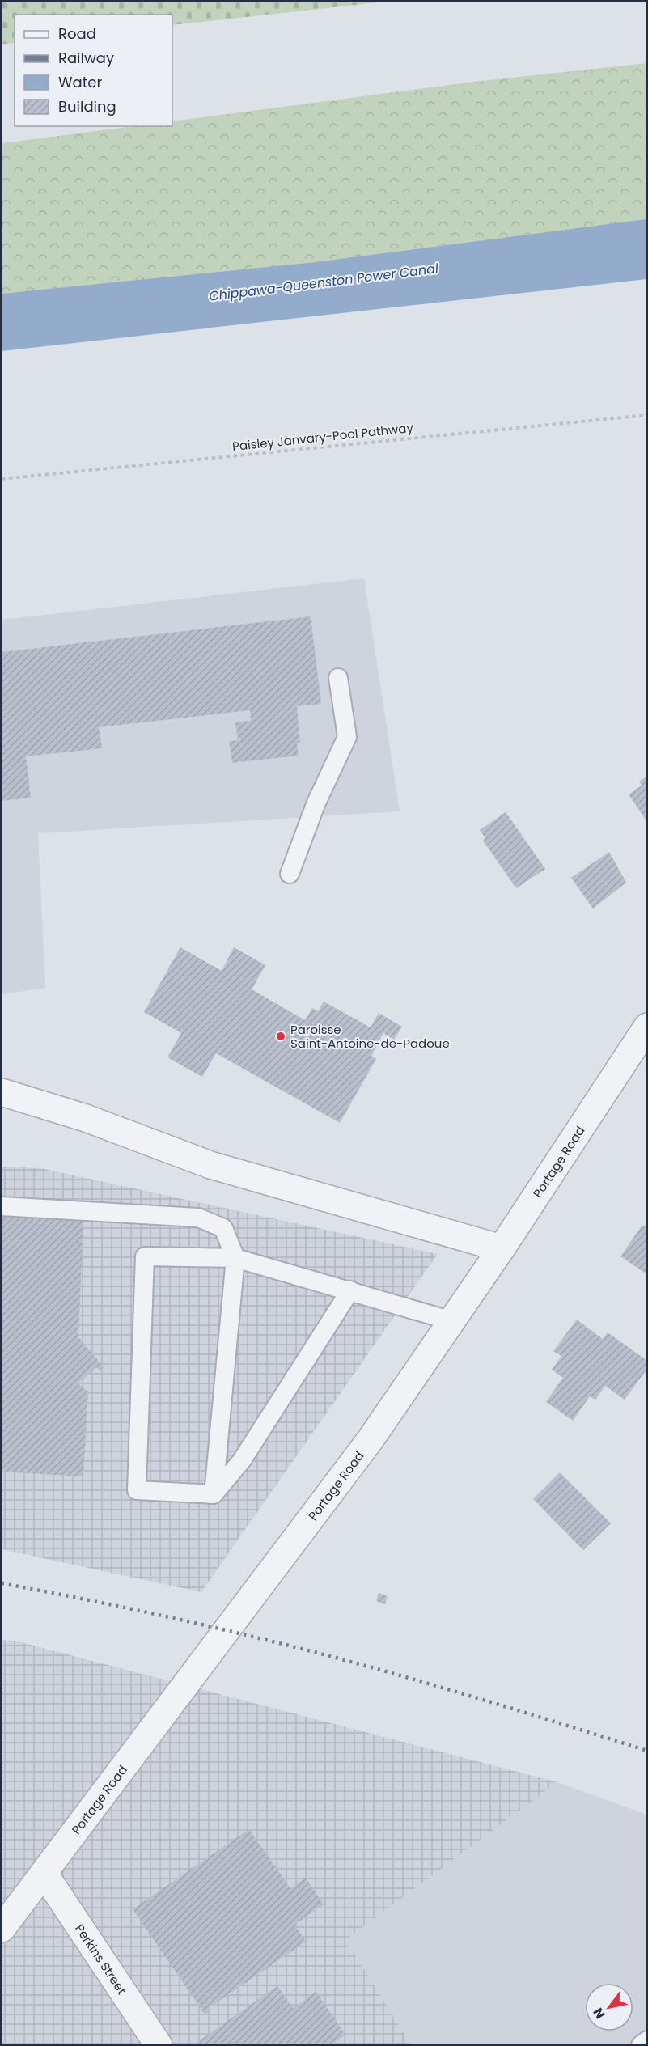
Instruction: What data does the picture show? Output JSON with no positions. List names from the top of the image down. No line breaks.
{"streets":{"street":["Portage Road","Perkins Street"],"path":["Paisley Janvary-Pool Pathway"]},"crossings":[["Portage Road","Perkins Street"]],"water":["Chippawa-Queenston Power Canal"],"places":["Paroisse Saint-Antoine-de-Padoue"],"legend":["Road","Railway","Water","Building"],"north":"bottom left"}
